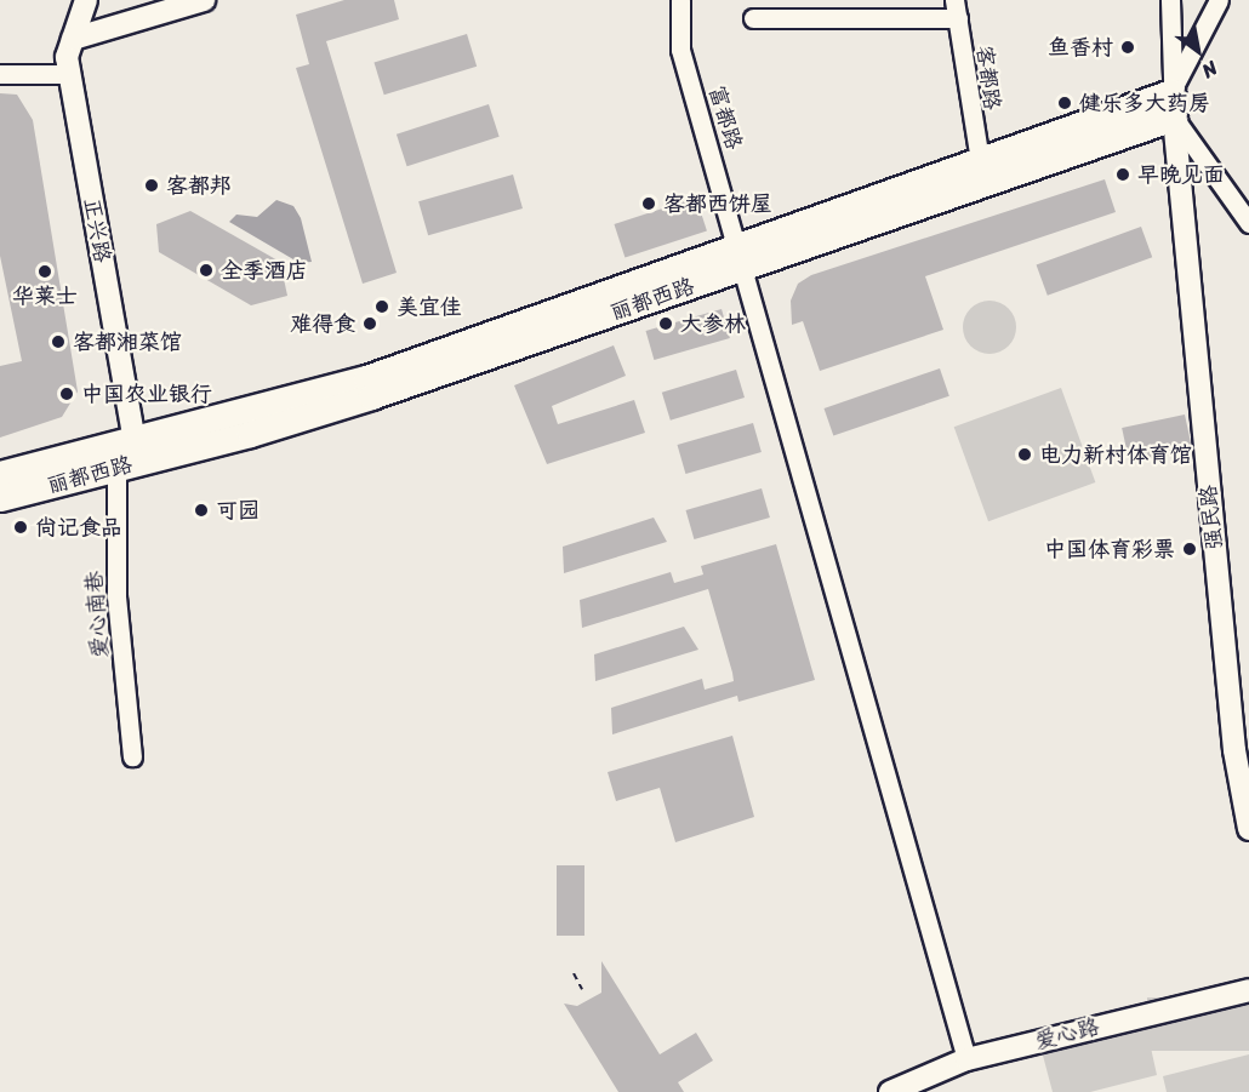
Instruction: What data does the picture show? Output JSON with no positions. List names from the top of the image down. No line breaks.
{"streets":{"main road":["丽都西路"],"street":["客都路","富都路","正兴路","强民路","爱心南巷","爱心路"]},"crossings":[["客都路","丽都西路"],["富都路","丽都西路"],["富都路","爱心路"],["正兴路","丽都西路"],["正兴路","爱心南巷"],["丽都西路","强民路"],["丽都西路","爱心南巷"]],"places":["鱼香村","健乐多大药房","早晚见面","客都邦","客都西饼屋","全季酒店","华莱士","美宜佳","难得食","大参林","客都湘菜馆","中国农业银行","电力新村体育馆","可园","尚记食品","中国体育彩票"],"north":"bottom right"}
